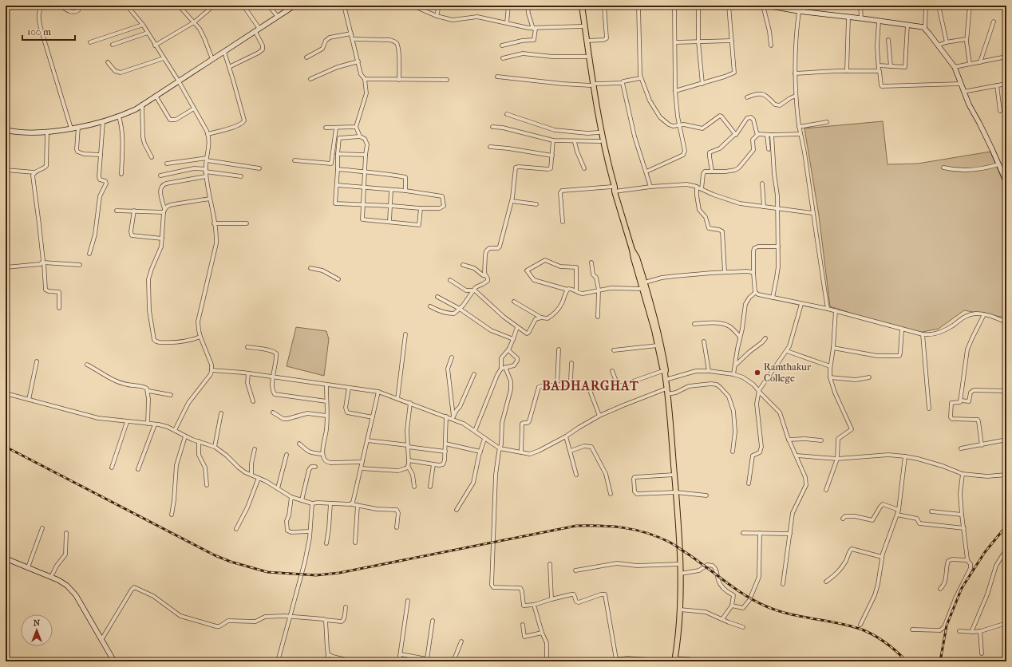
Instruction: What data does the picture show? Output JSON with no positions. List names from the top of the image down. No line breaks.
{"districts":["BADHARGHAT"],"places":["Ramthakur College"],"scale_bar":"100 m","north":"top"}
